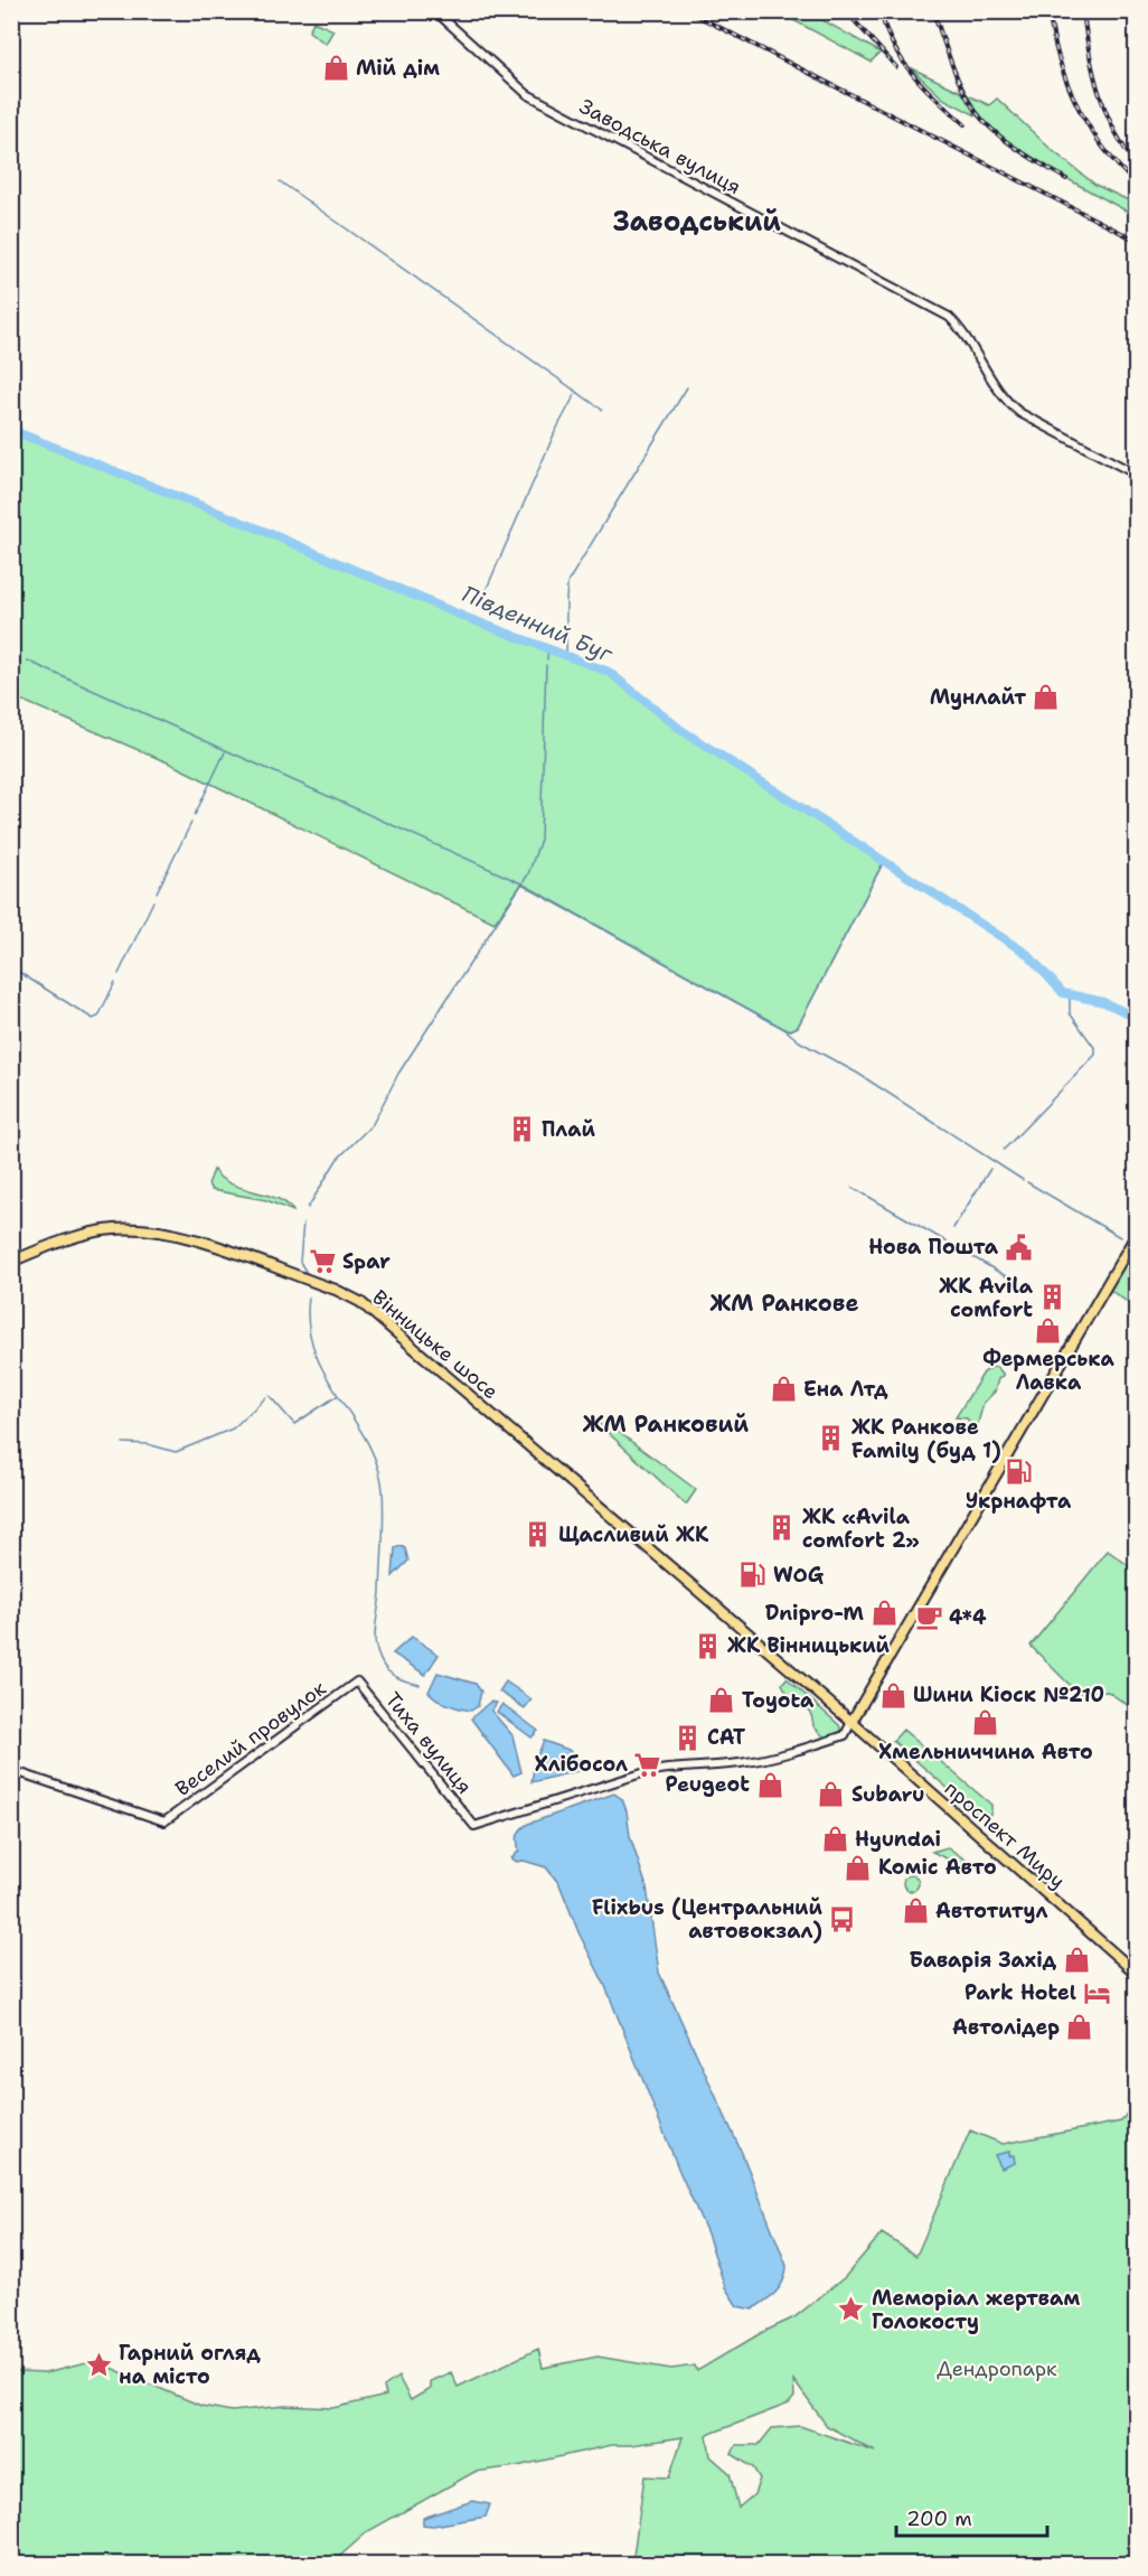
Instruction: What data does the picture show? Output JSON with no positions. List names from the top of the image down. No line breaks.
{"streets":{"main road":["Вінницьке шосе","проспект Миру"],"street":["Заводська вулиця","Веселий провулок","Тиха вулиця"]},"crossings":[["Вінницьке шосе","Тиха вулиця"],["Вінницьке шосе","проспект Миру"],["Веселий провулок","Тиха вулиця"],["Тиха вулиця","проспект Миру"]],"districts":["Заводський","ЖМ Ранкове","ЖМ Ранковий"],"water":["Південний Буг"],"parks":["Дендропарк"],"places":{"shop":["Мій дім","Мунлайт","Фермерська Лавка","Ена Лтд","Dnipro-M","Шини Кіоск №210","Toyota","Хмельниччина Авто","Peugeot","Subaru","Hyundai","Коміс Авто","Автотитул","Баварія Захід","Автолідер"],"building":["Плай","ЖК Avila comfort","ЖК Ранкове Family (буд 1)","ЖК «Avila comfort 2»","Щасливий ЖК","ЖК Вінницький","САТ"],"public building":["Нова Пошта"],"supermarket":["Spar","Хлібосол"],"fuel station":["Укрнафта","WOG"],"cafe":["4*4"],"bus stop":["Flixbus (Центральний автовокзал)"],"hotel":["Park Hotel"],"place":["Меморіал жертвам Голокосту","Гарний огляд на місто"]},"scale_bar":"200 m"}
